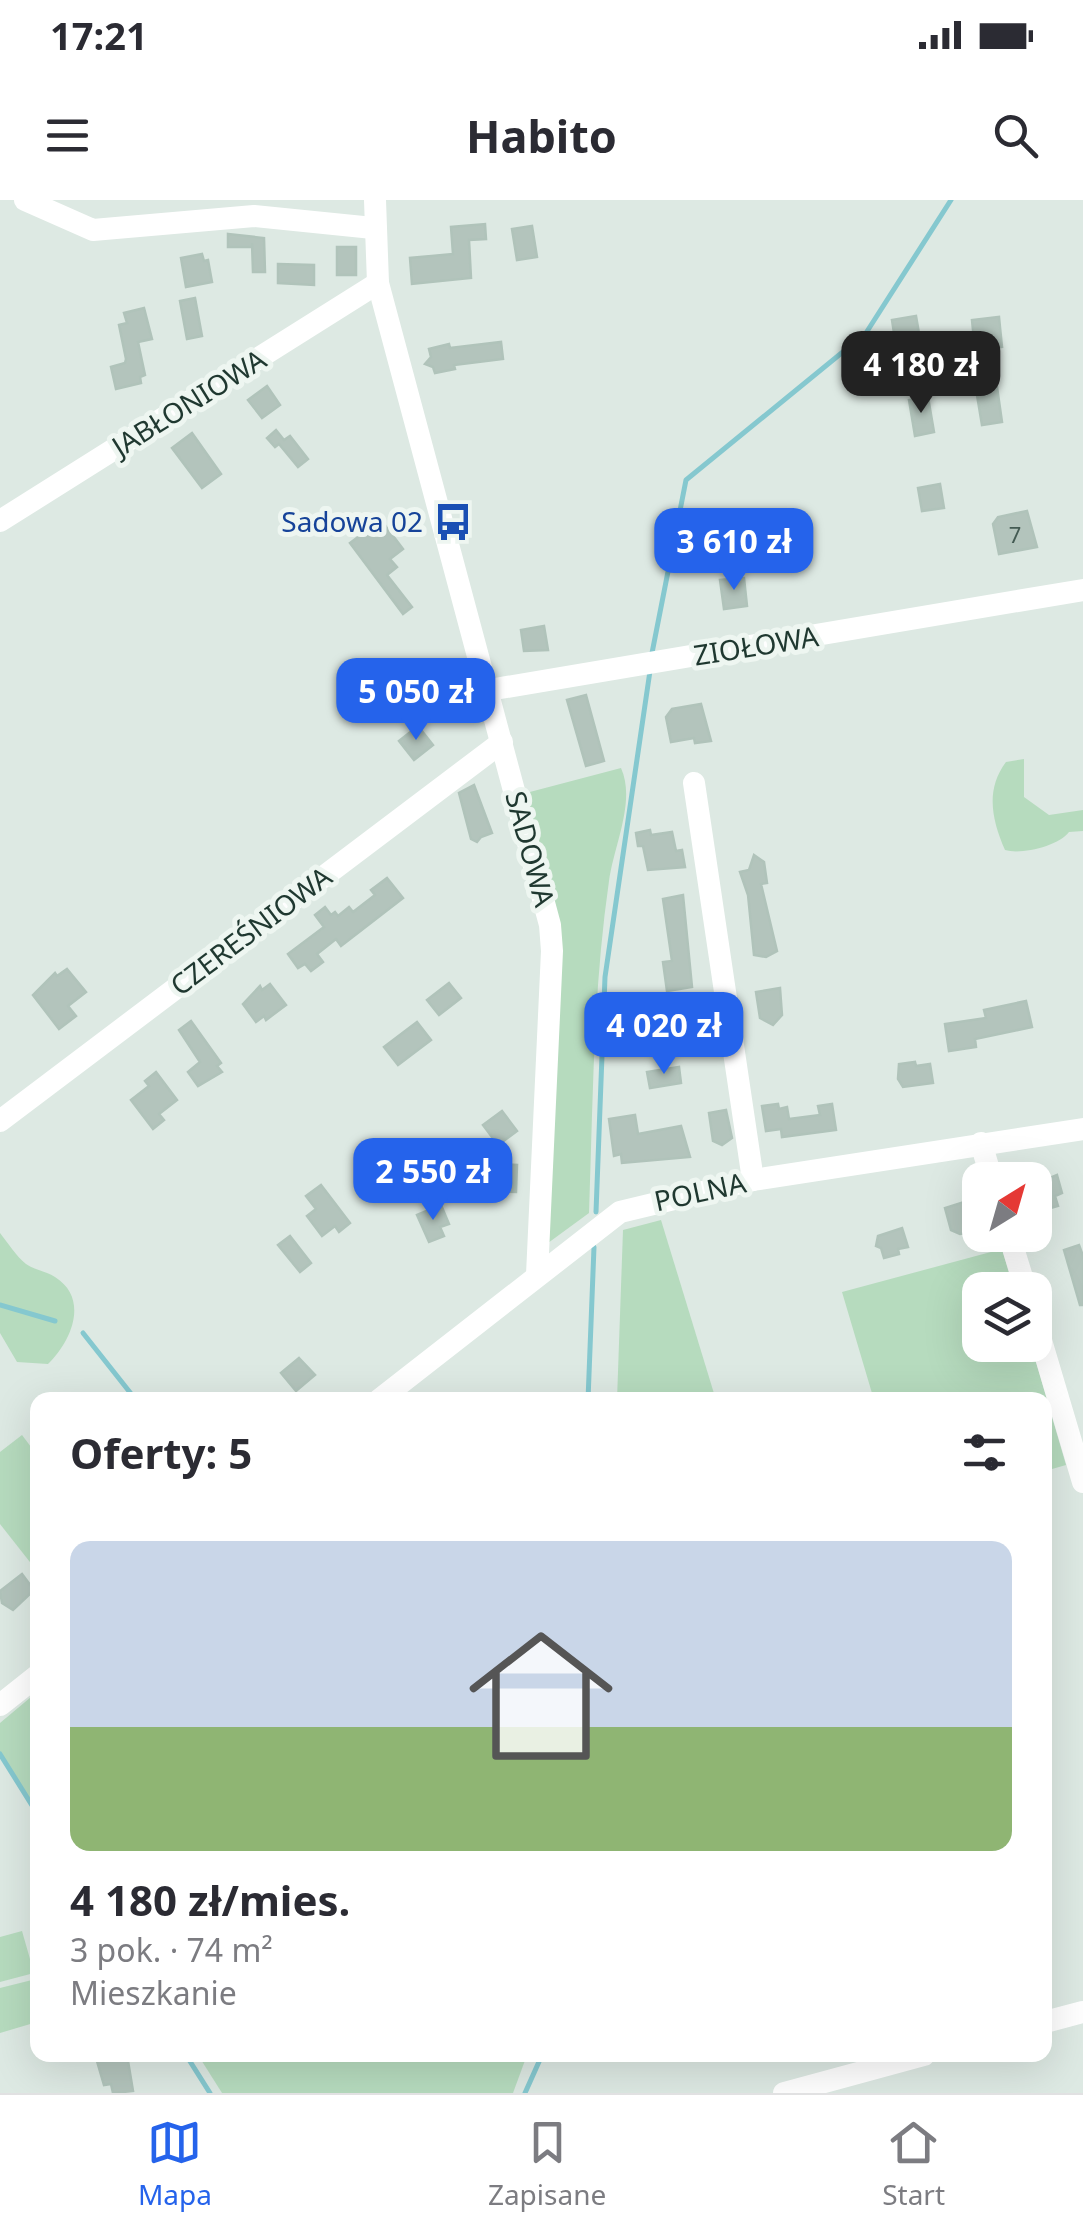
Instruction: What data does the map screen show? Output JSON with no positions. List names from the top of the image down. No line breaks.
{"streets":{"street":["JABŁONIOWA","ZIOŁOWA","SADOWA","CZEREŚNIOWA","POLNA"]},"crossings":[["JABŁONIOWA","SADOWA"],["ZIOŁOWA","SADOWA"],["SADOWA","CZEREŚNIOWA"],["SADOWA","POLNA"]],"places":{"bus stop":["Sadowa 02"]},"house_numbers":["7"],"north":"top right","page":{"status":"17:21","header":"Habito","price":["4 180 zł","3 610 zł","5 050 zł","4 020 zł","2 550 zł"],"heading":"Oferty: 5","list":[{"name":"4 180 zł/mies.","note":"3 pok. · 74 m² · Mieszkanie"}],"tabs":["Mapa","Zapisane","Start"]}}
